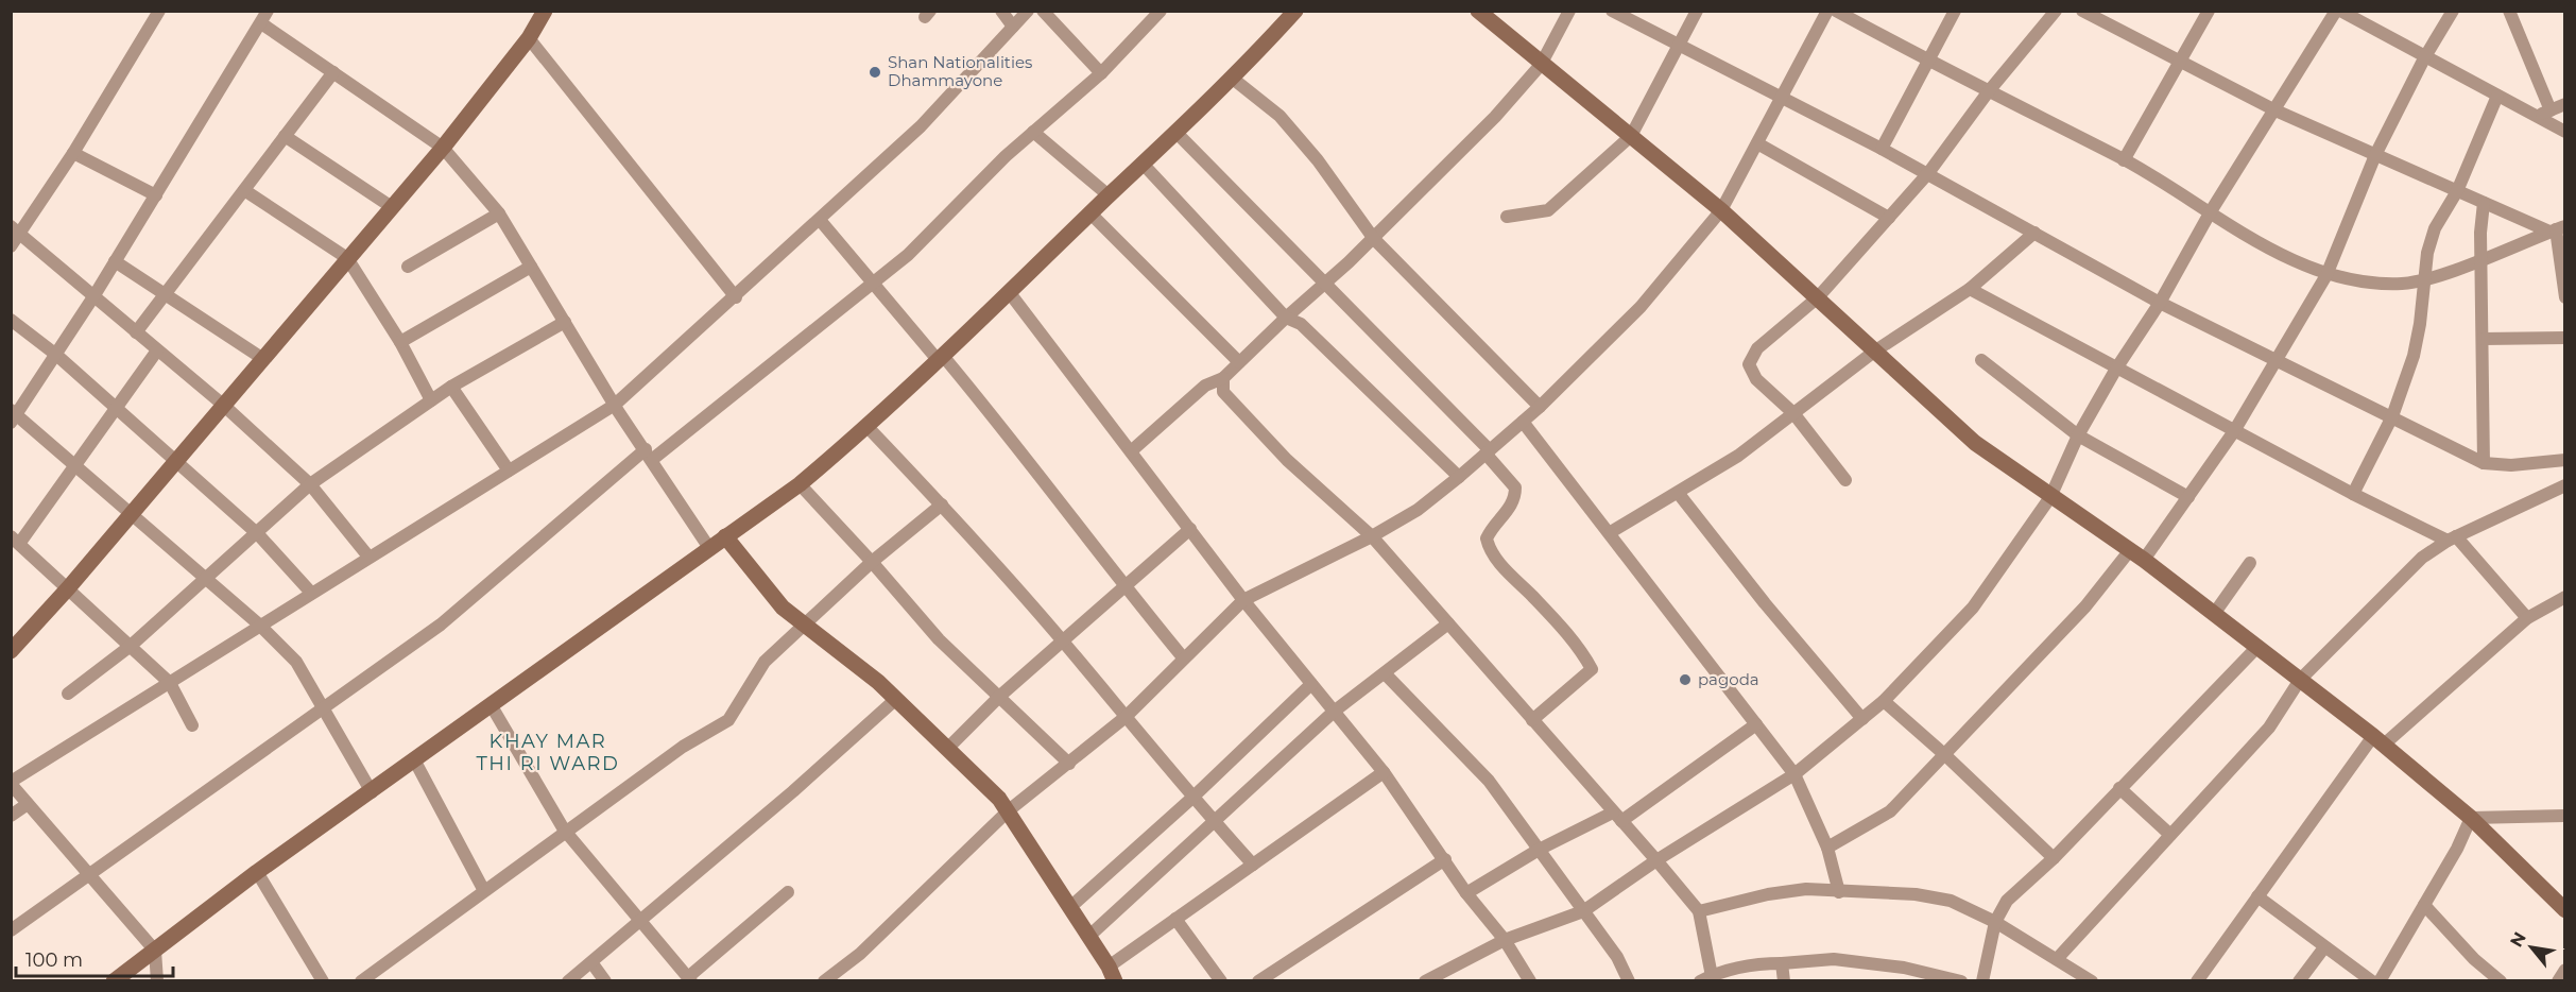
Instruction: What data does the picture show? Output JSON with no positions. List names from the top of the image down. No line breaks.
{"districts":["KHAY MAR THI RI WARD"],"places":["Shan Nationalities Dhammayone","pagoda"],"scale_bar":"100 m","north":"top left"}
